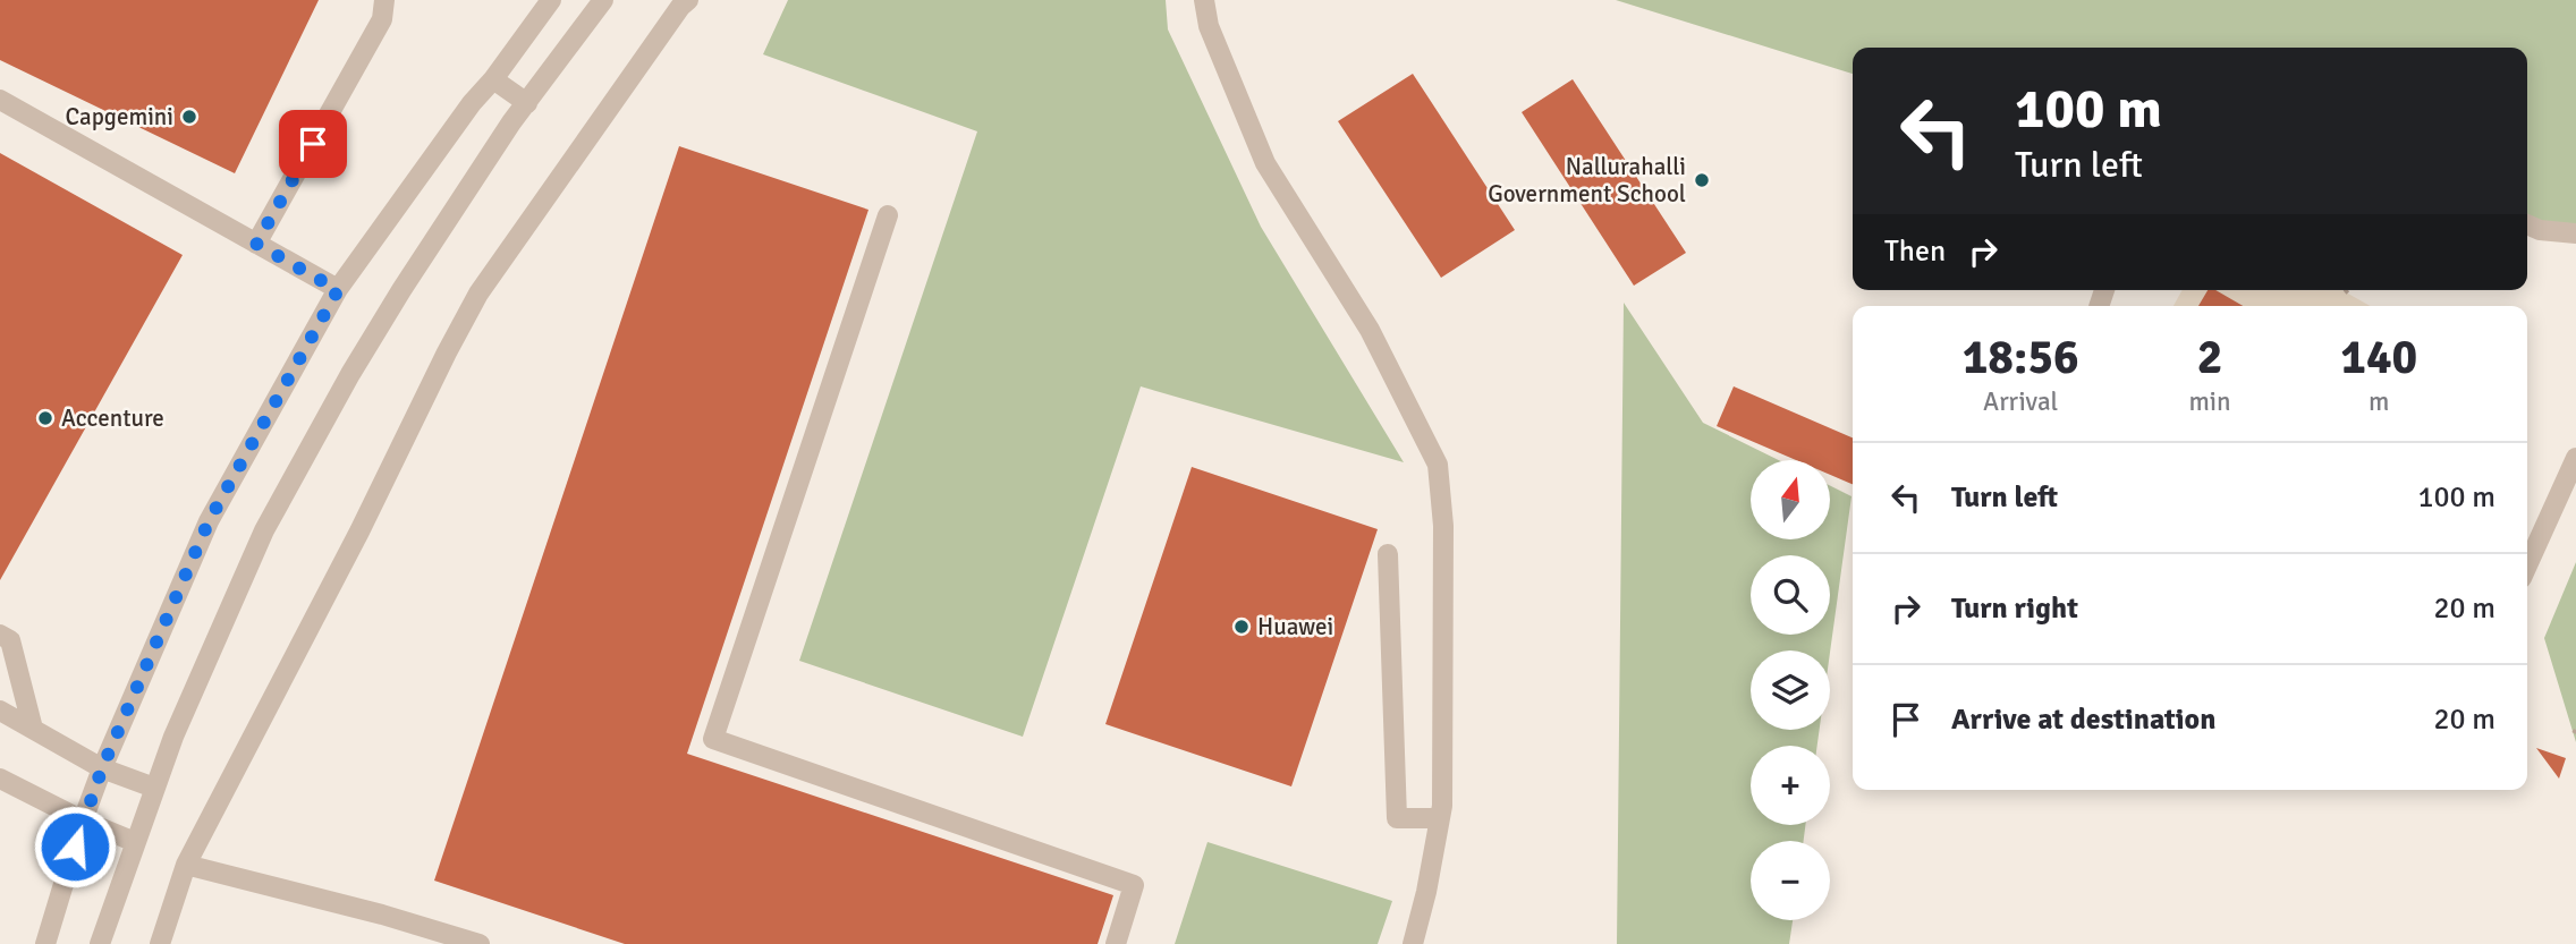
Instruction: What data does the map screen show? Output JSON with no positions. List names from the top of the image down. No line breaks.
{"places":["Capgemini","Nallurahalli Government School","Accenture","Huawei"],"north":"top","page":{"turn":["100 m","Turn left"],"then":"Then","eta":["18:56","Arrival","2","min","140","m"],"list":[{"name":"Turn left","value":"100 m"},{"name":"Turn right","value":"20 m"},{"name":"Arrive at destination","value":"20 m"}],"map_buttons":["+","−"]}}
